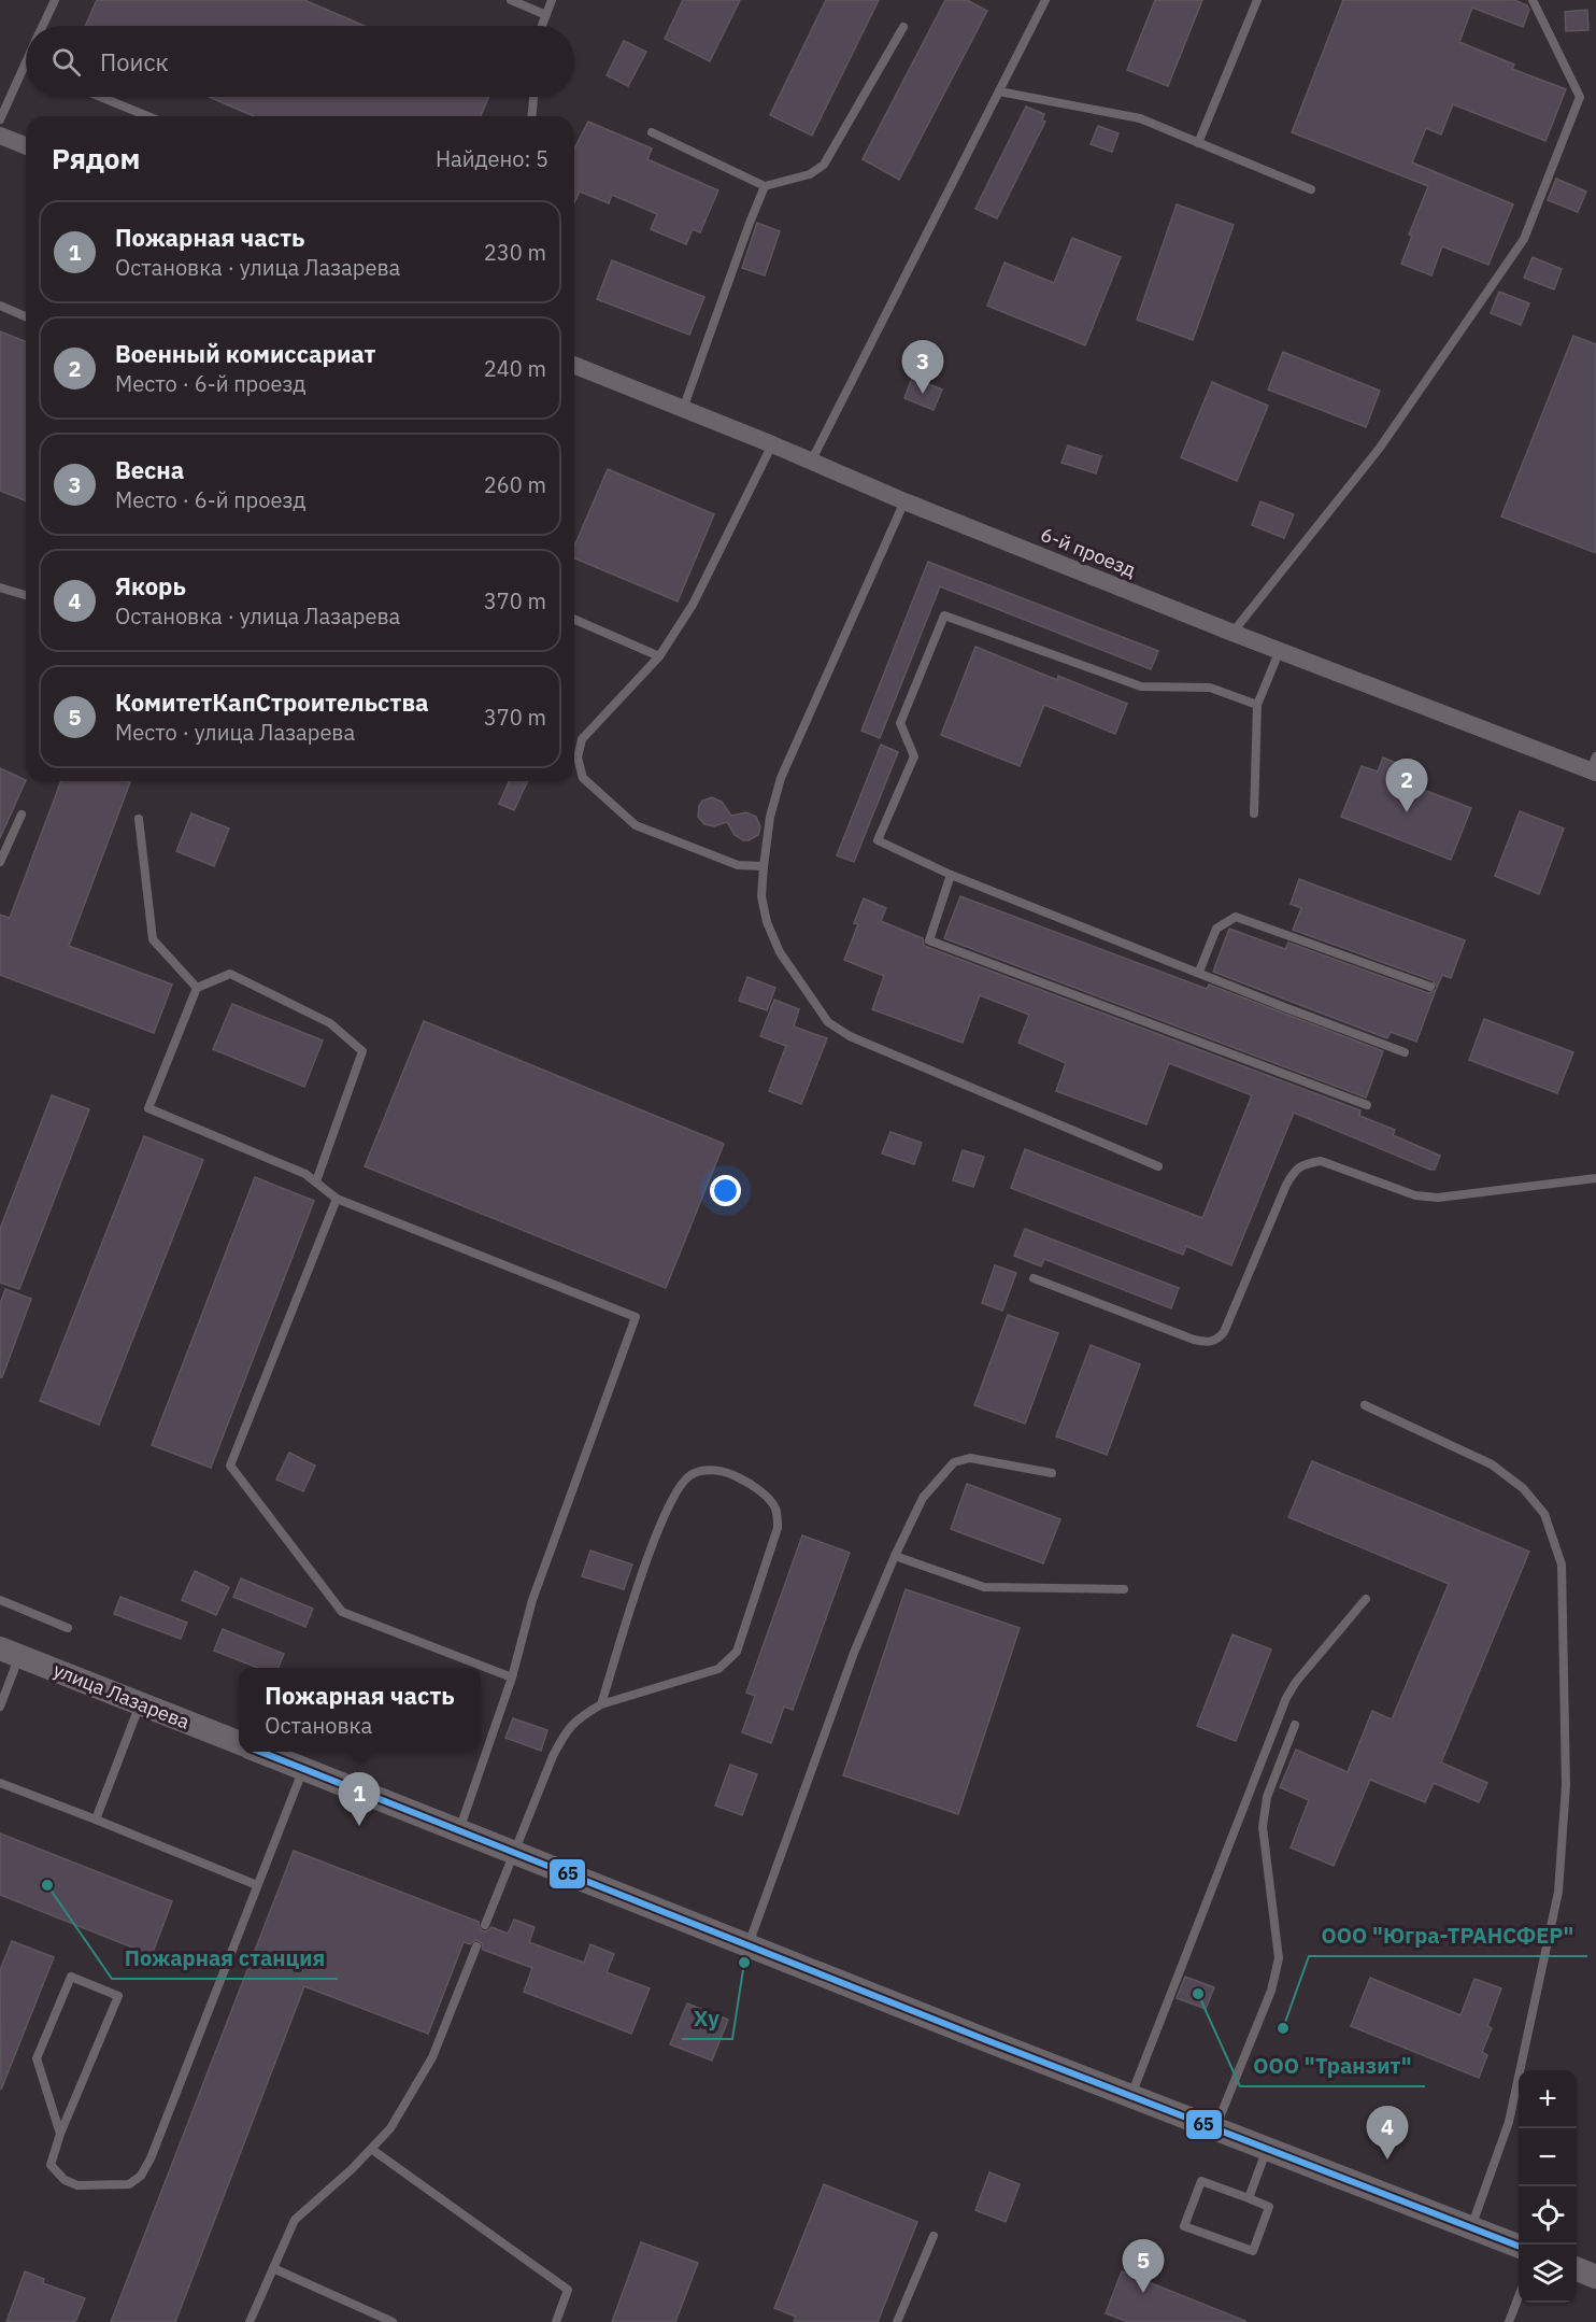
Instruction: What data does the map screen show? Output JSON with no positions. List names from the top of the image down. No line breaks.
{"streets":{"main road":["улица Лазарева"],"street":["6-й проезд"]},"places":["Пожарная станция","Xy","ООО \"Транзит\"","ООО \"Югра-ТРАНСФЕР\""],"lines":["transit line 65"],"page":{"search":"Поиск","heading":["Рядом","Найдено: 5"],"list":[{"mark":"1","name":"Пожарная часть","note":"Остановка · улица Лазарева","value":"230 m"},{"mark":"2","name":"Военный комиссариат","note":"Место · 6-й проезд","value":"240 m"},{"mark":"3","name":"Весна","note":"Место · 6-й проезд","value":"260 m"},{"mark":"4","name":"Якорь","note":"Остановка · улица Лазарева","value":"370 m"},{"mark":"5","name":"КомитетКапСтроительства","note":"Место · улица Лазарева","value":"370 m"}],"pins":["3","2","1","4","5"],"popup":["Пожарная часть","Остановка"],"map_buttons":["+","−"]}}
